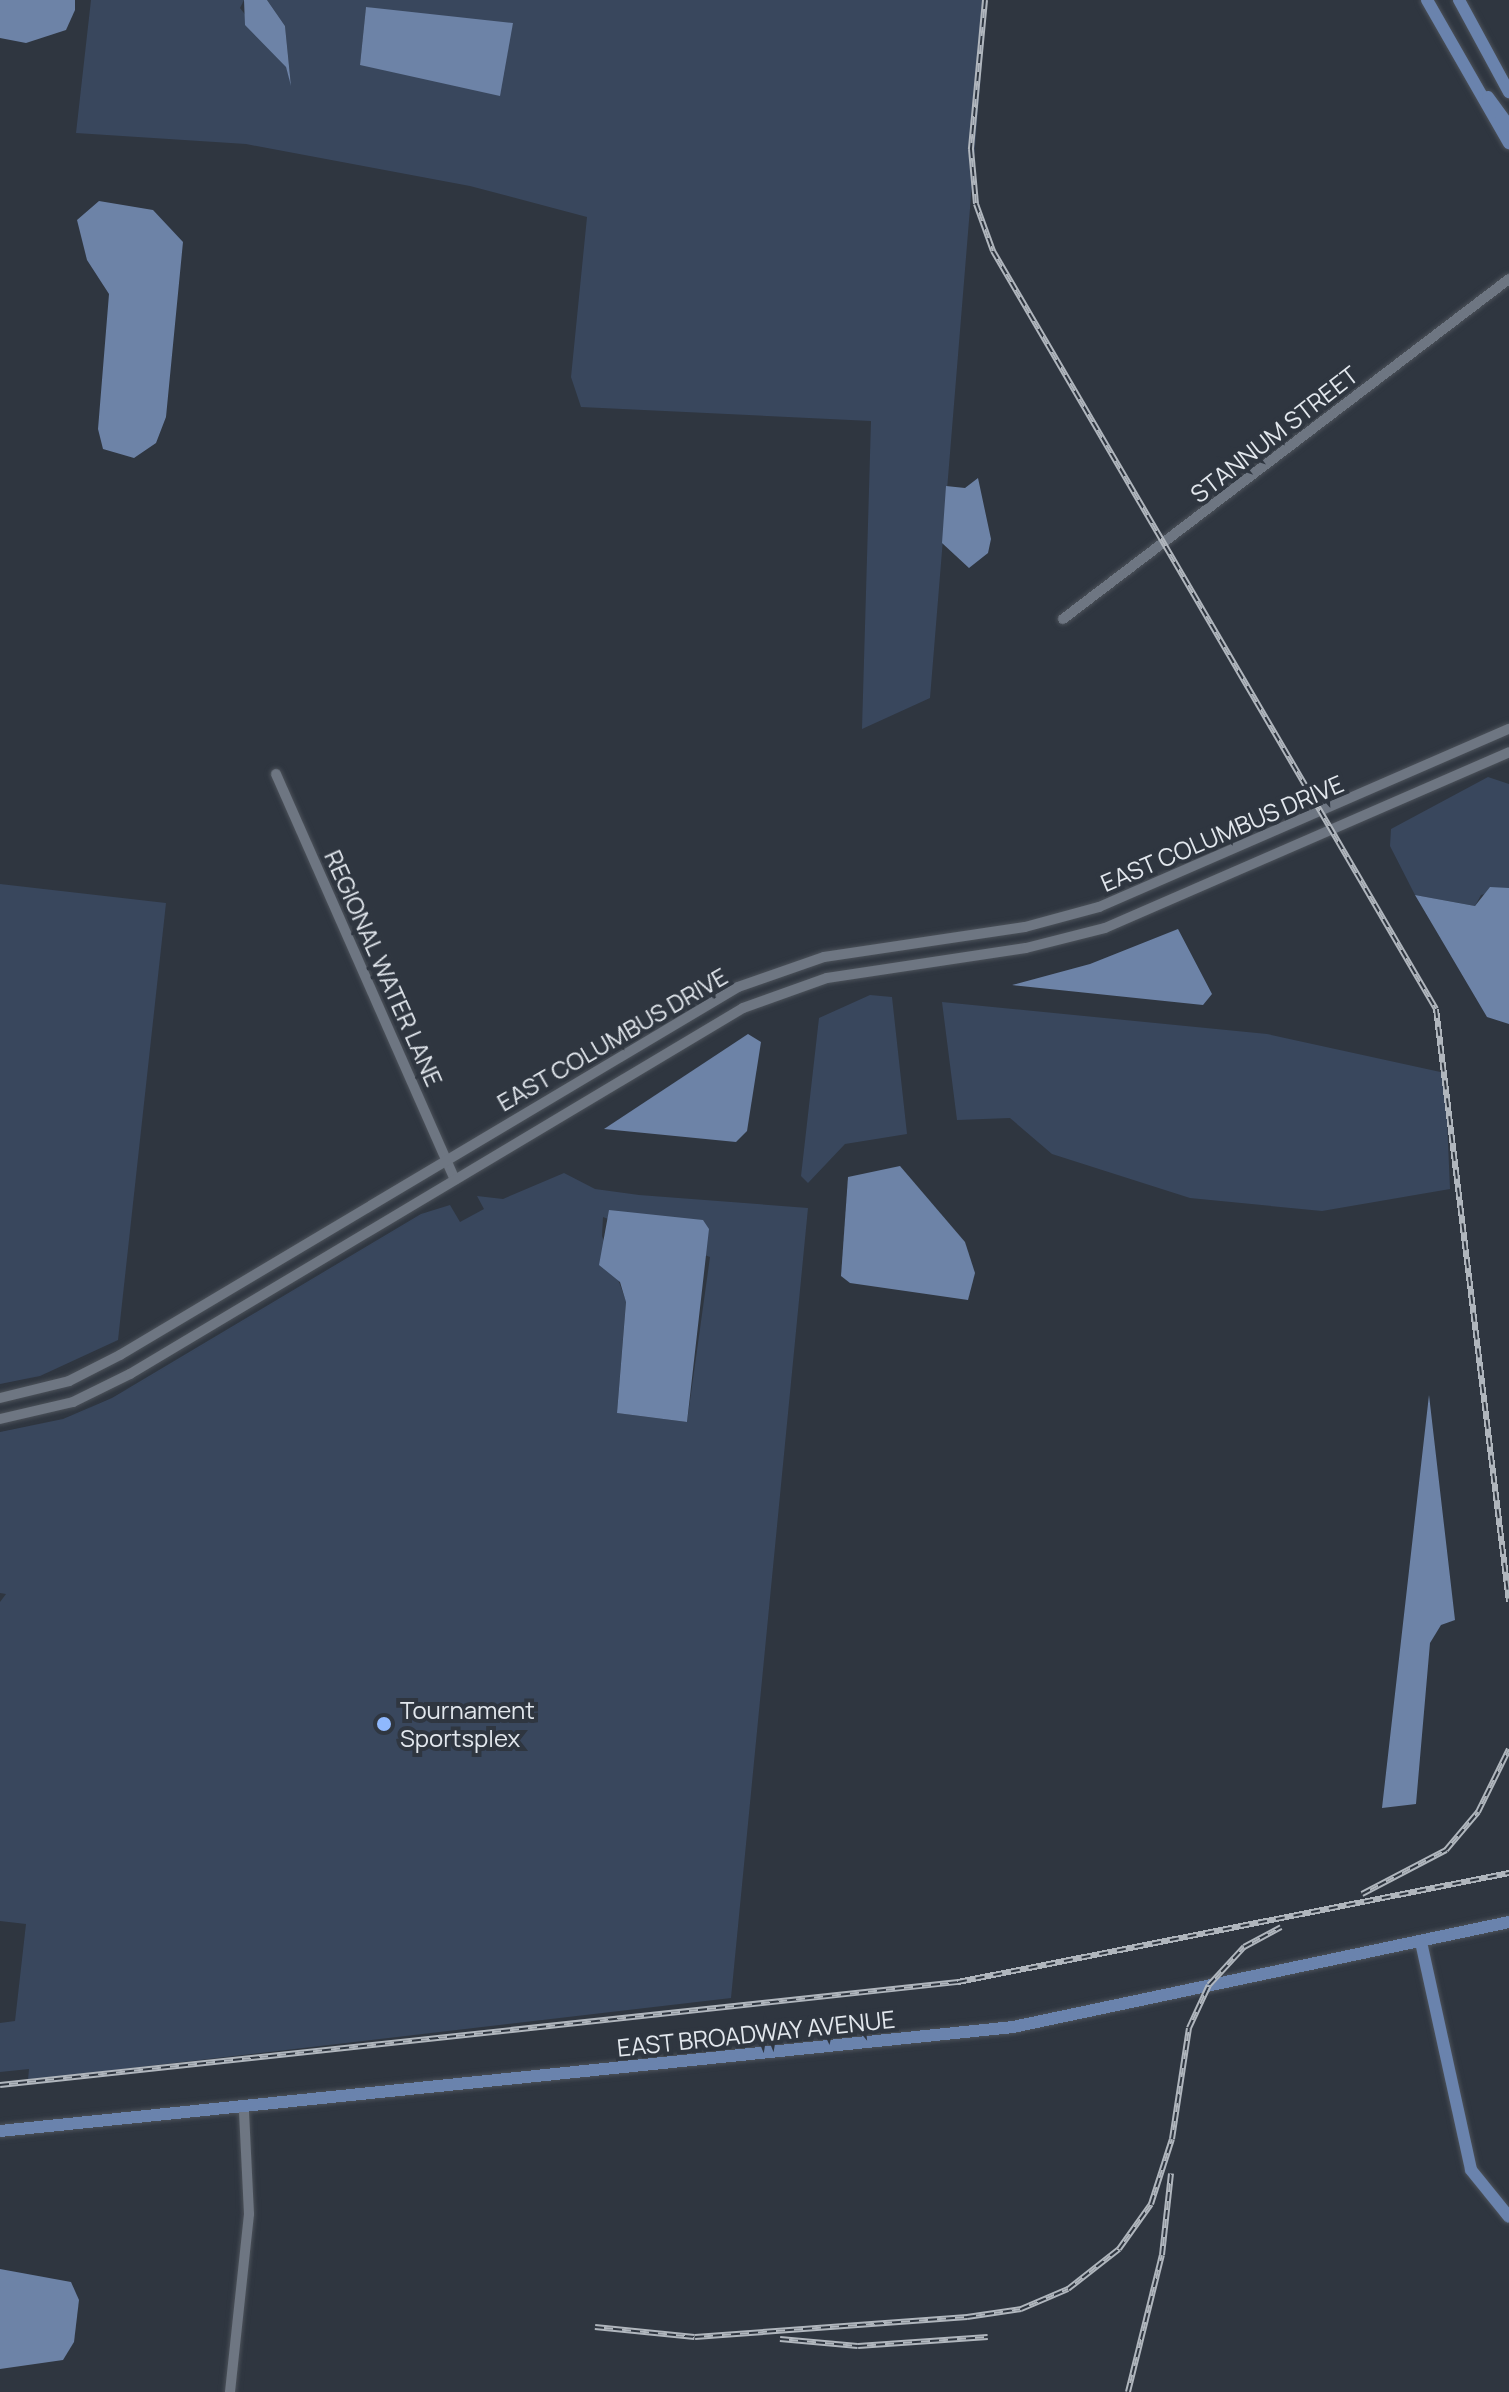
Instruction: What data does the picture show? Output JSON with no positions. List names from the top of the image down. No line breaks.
{"streets":{"main road":["EAST BROADWAY AVENUE"],"street":["STANNUM STREET","EAST COLUMBUS DRIVE","REGIONAL WATER LANE"]},"crossings":[["EAST COLUMBUS DRIVE","REGIONAL WATER LANE"]],"places":["Tournament Sportsplex"]}
